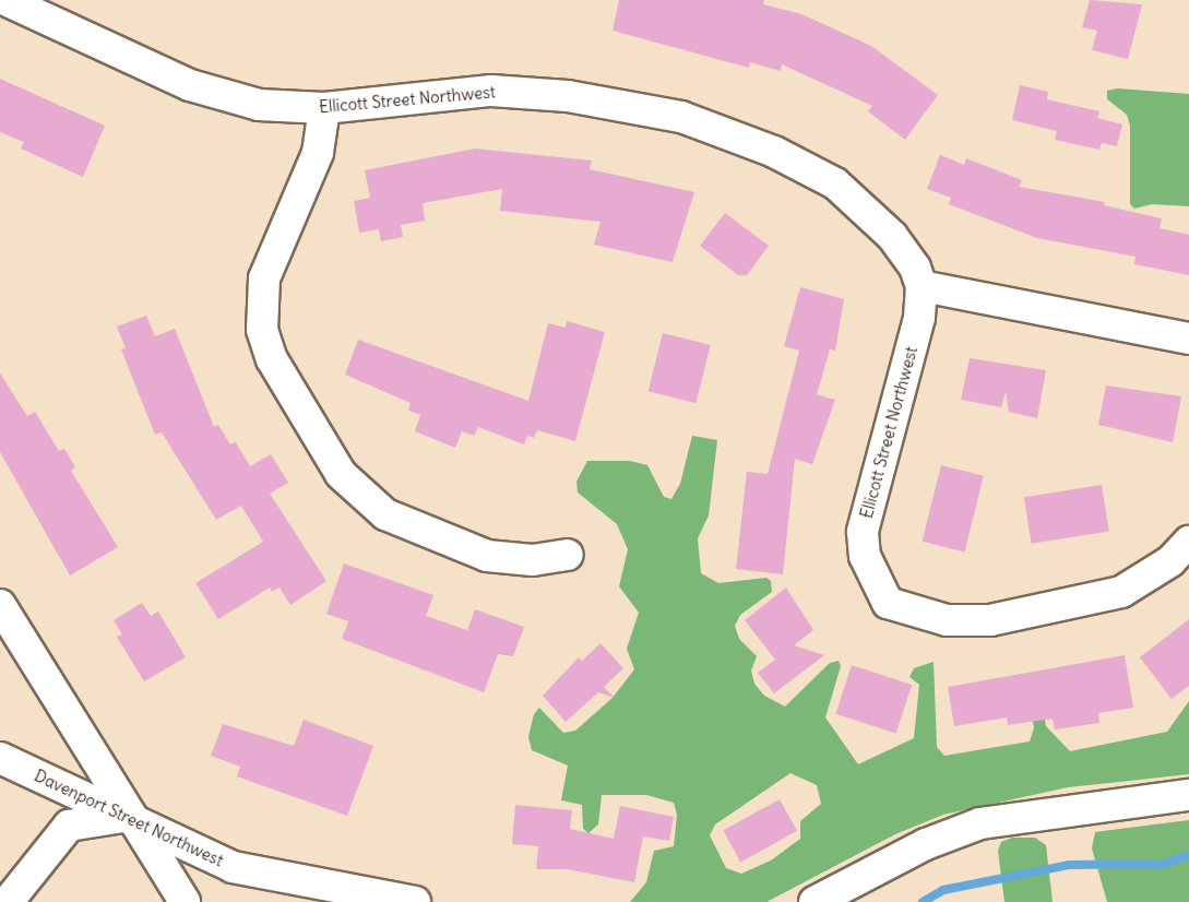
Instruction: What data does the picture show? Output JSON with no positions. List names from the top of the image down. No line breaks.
{"streets":{"street":["Ellicott Street Northwest","Davenport Street Northwest"]}}
